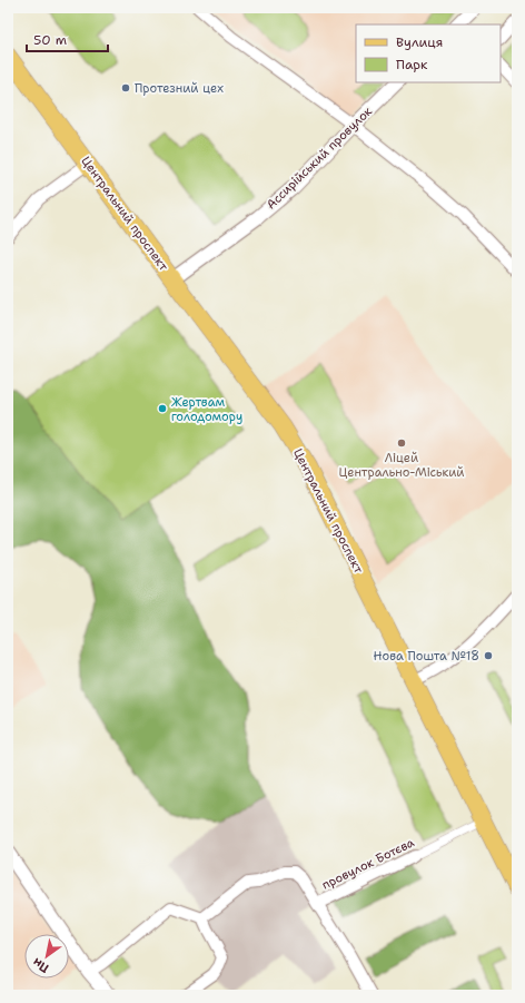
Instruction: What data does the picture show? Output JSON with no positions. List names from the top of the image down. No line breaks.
{"streets":{"main road":["Центральний проспект"],"street":["Ассирійський провулок","провулок Ботєва"]},"crossings":[["Ассирійський провулок","Центральний проспект"],["Центральний проспект","провулок Ботєва"]],"places":["Протезний цех","Жертвам голодомору","Ліцей Центрально-Міський","Нова Пошта №18"],"legend":["Вулиця","Парк"],"scale_bar":"50 m","north":"bottom left"}
